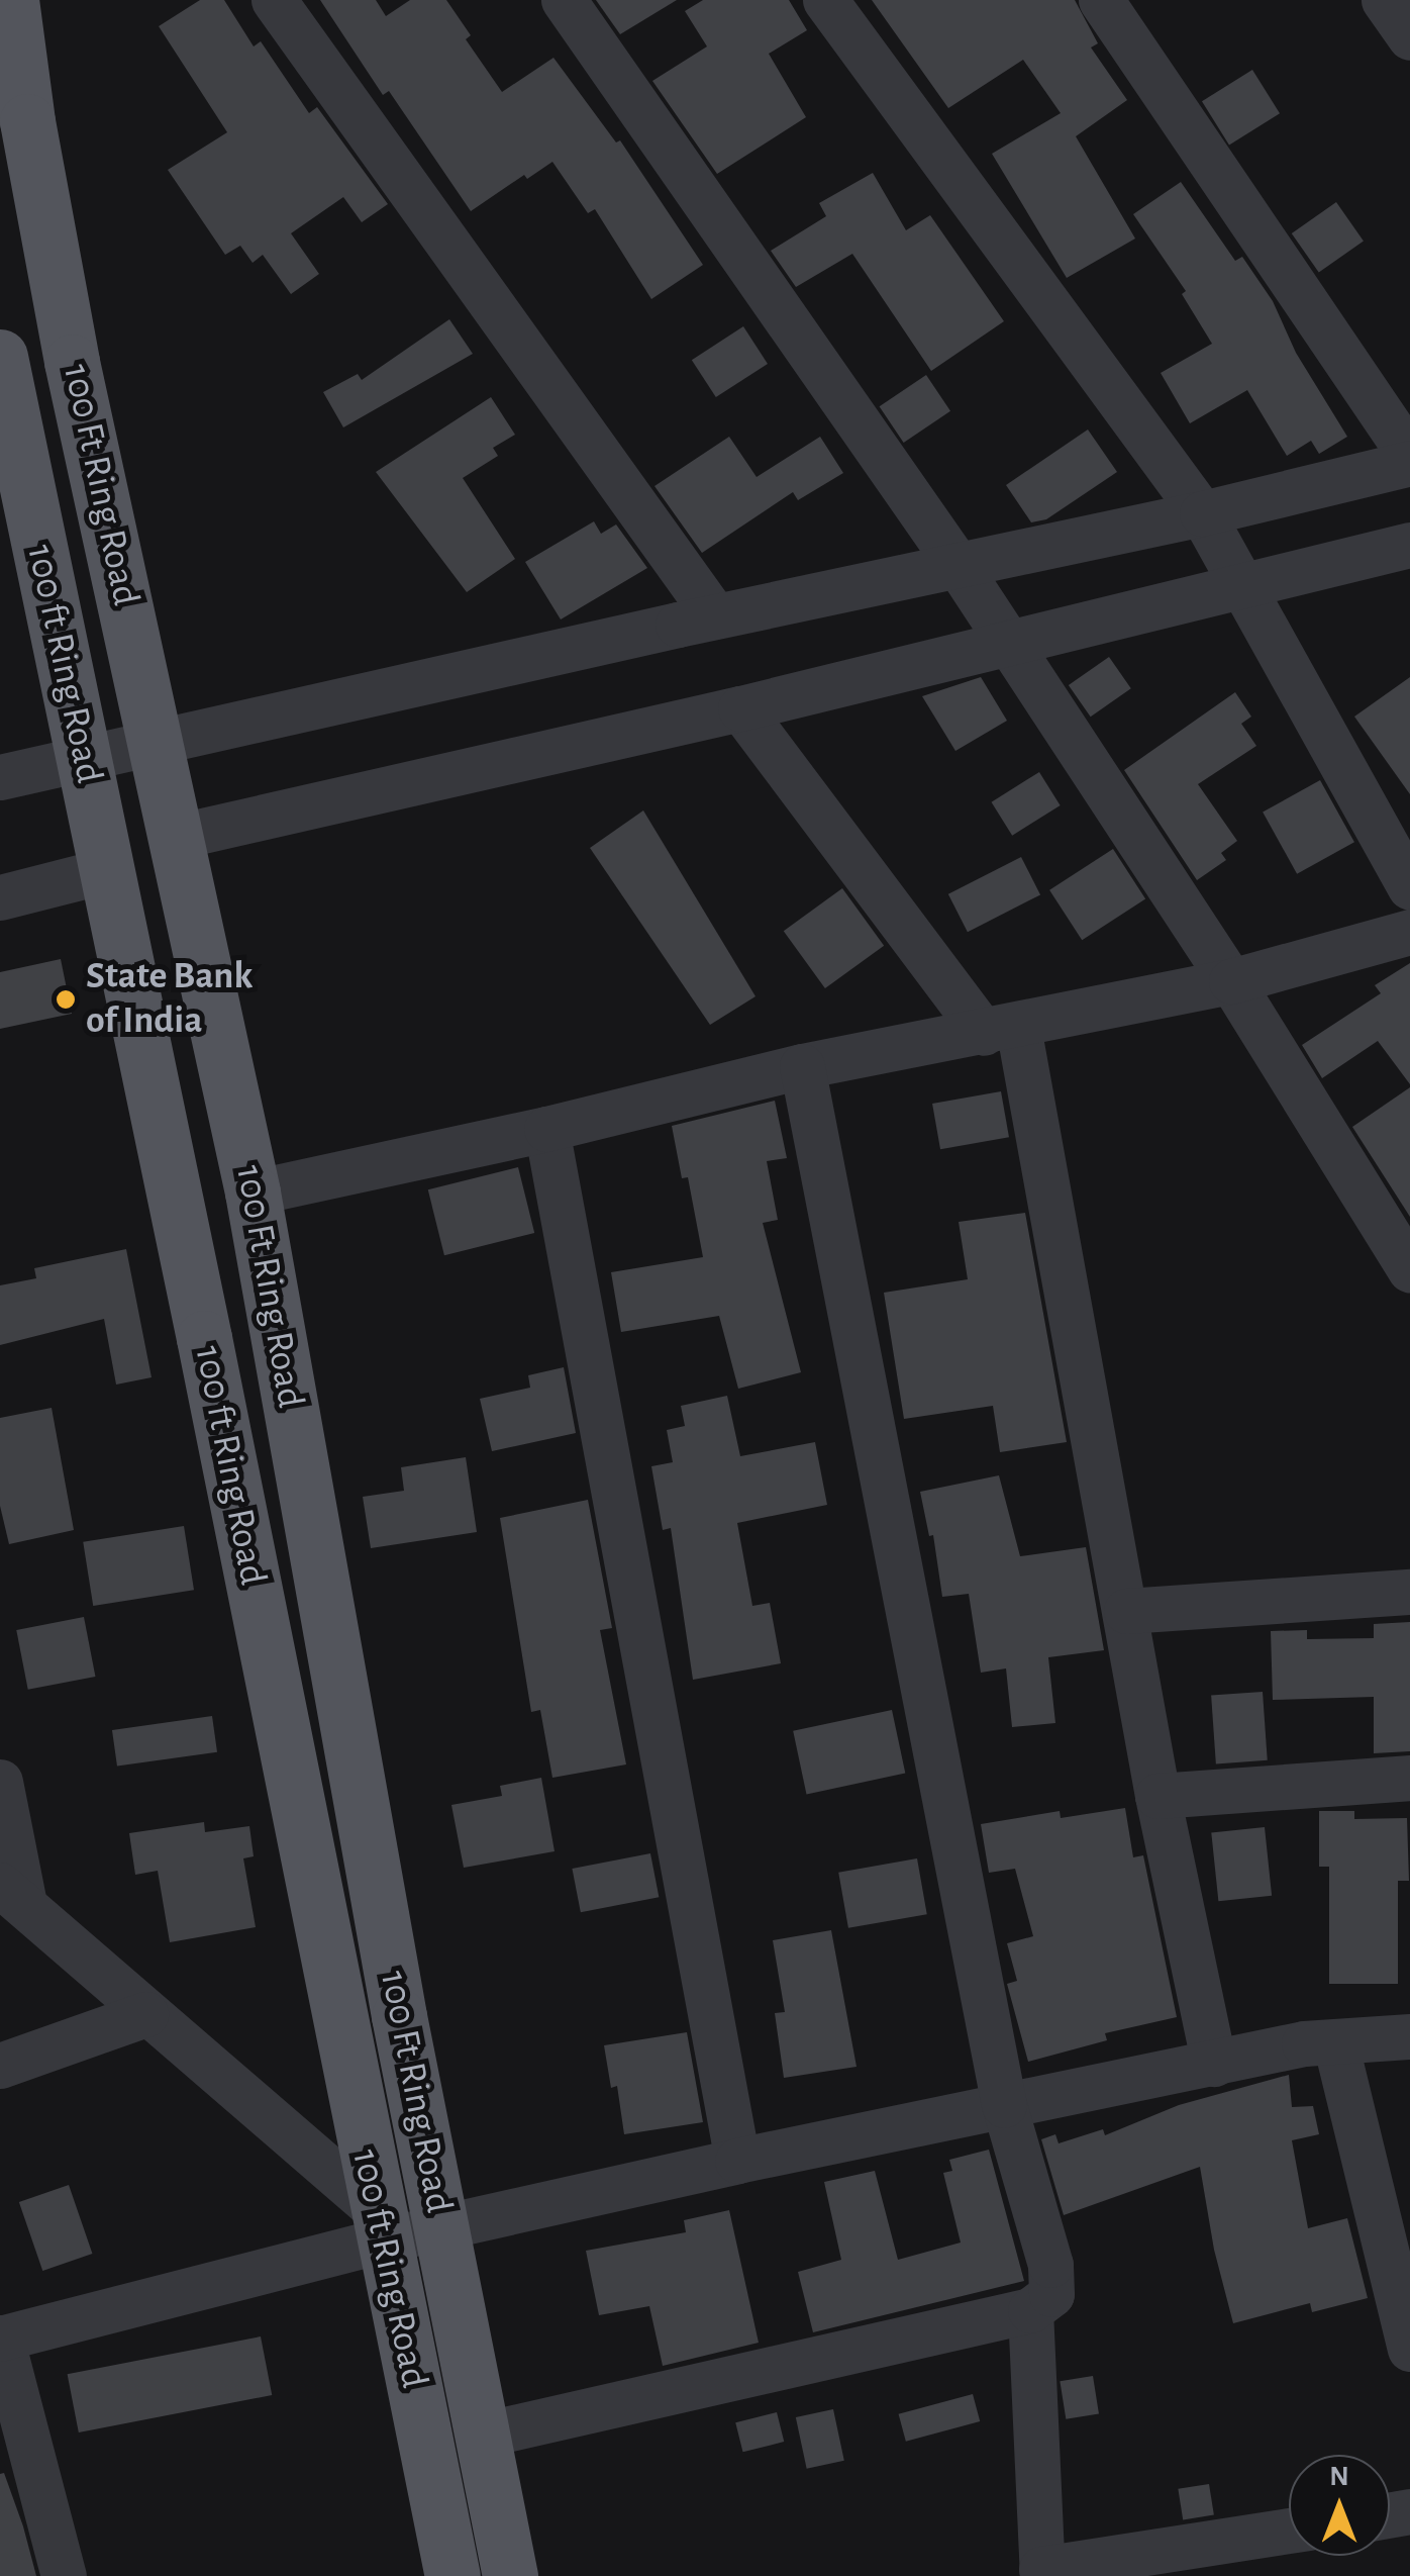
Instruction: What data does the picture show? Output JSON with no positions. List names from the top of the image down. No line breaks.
{"streets":{"main road":["100 Ft Ring Road","100 ft Ring Road"]},"places":["State Bank of India"],"north":"top"}
